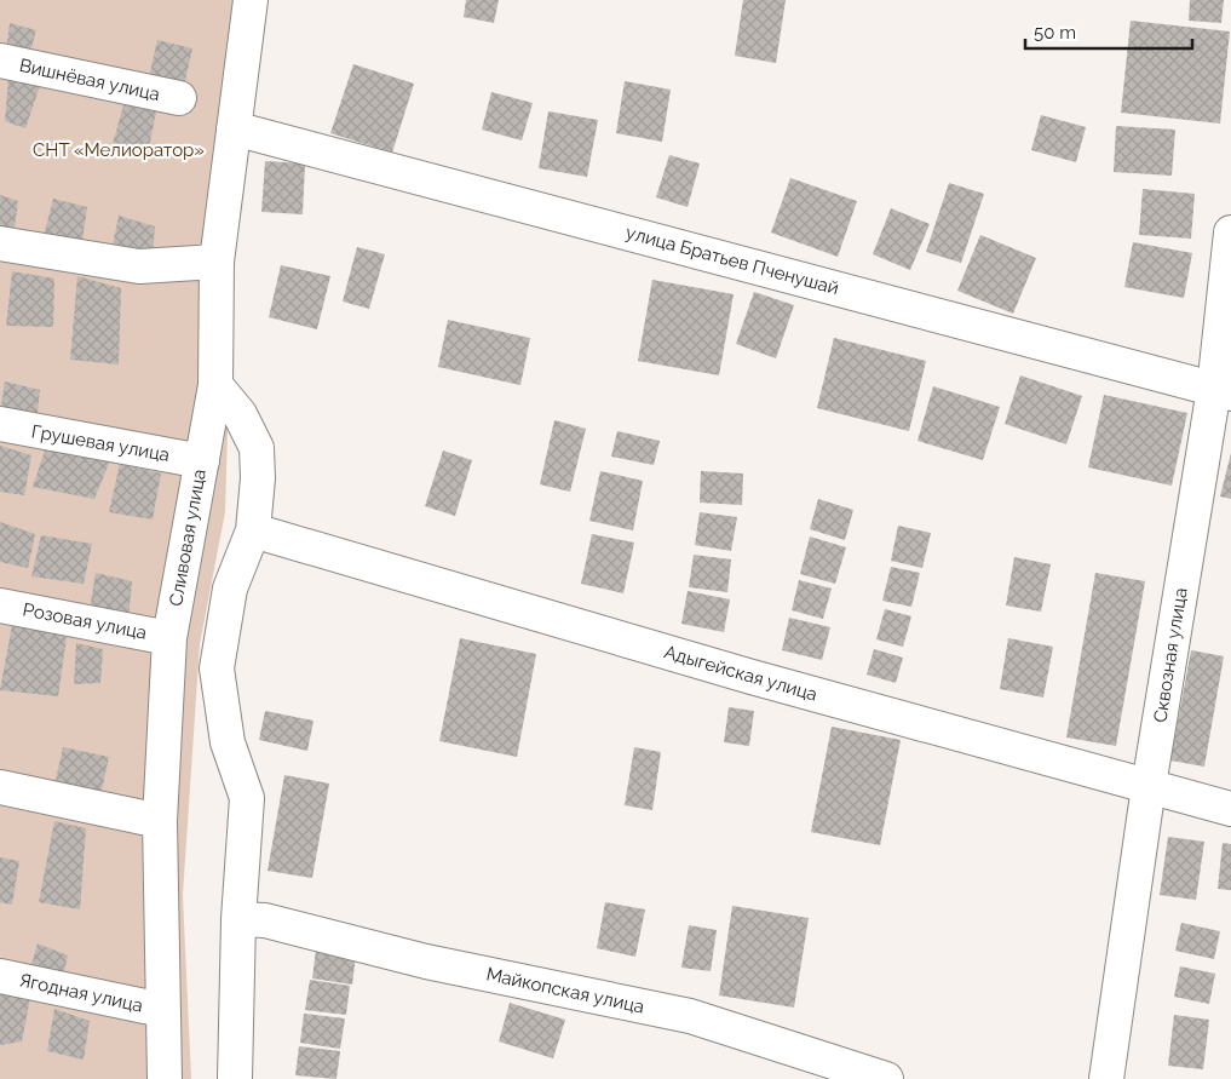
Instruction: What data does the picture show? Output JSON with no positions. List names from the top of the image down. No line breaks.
{"streets":{"street":["Вишнёвая улица","улица Братьев Пченушай","Грушевая улица","Сливовая улица","Розовая улица","Сквозная улица","Адыгейская улица","Майкопская улица","Ягодная улица"]},"crossings":[["улица Братьев Пченушай","Сливовая улица"],["улица Братьев Пченушай","Сквозная улица"],["Грушевая улица","Сливовая улица"],["Сливовая улица","Розовая улица"],["Сливовая улица","Ягодная улица"],["Сквозная улица","Адыгейская улица"]],"parks":["СНТ «Мелиоратор»"],"scale_bar":"50 m"}
